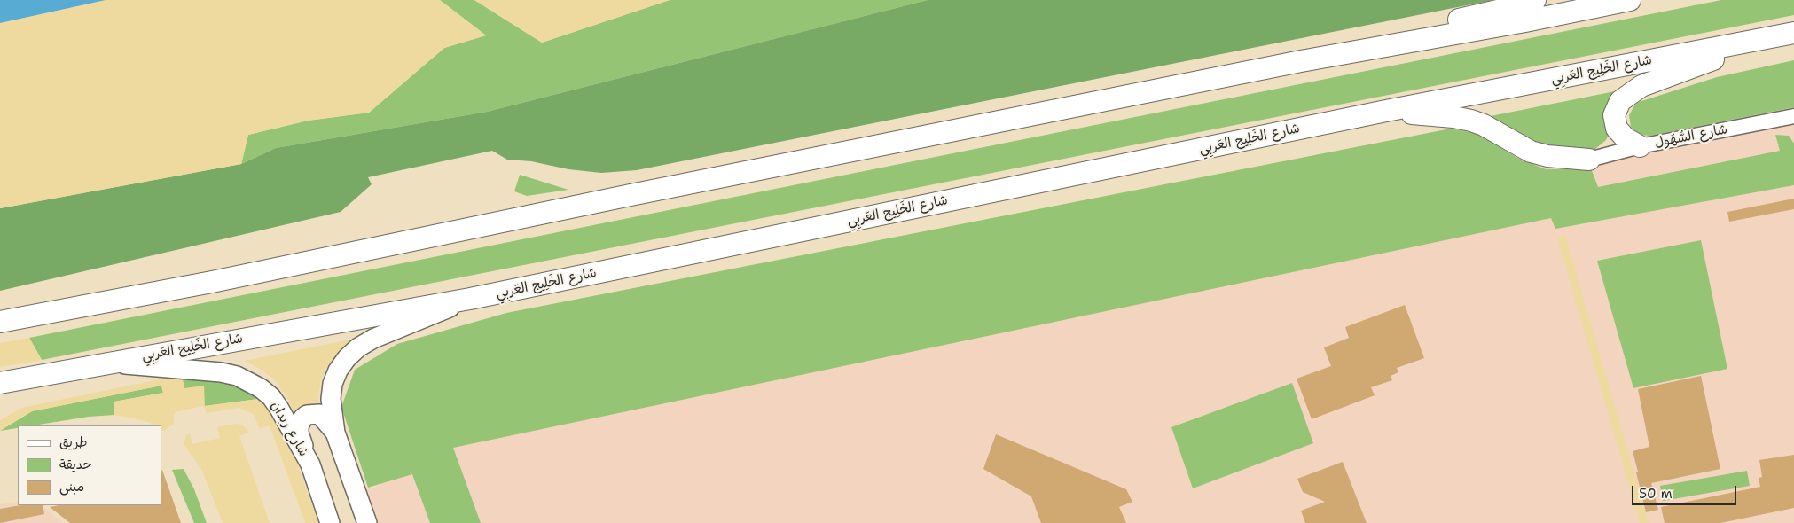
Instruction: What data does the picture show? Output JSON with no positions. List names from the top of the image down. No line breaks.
{"streets":{"highway":["شارع الخَلِيج العَربِي"],"main road":["شارع ربدان"],"street":["شارع السُّهُول"]},"crossings":[["شارع الخَلِيج العَربِي","شارع ربدان"]],"legend":["طريق","حديقة","مبنى"],"scale_bar":"50 m"}
